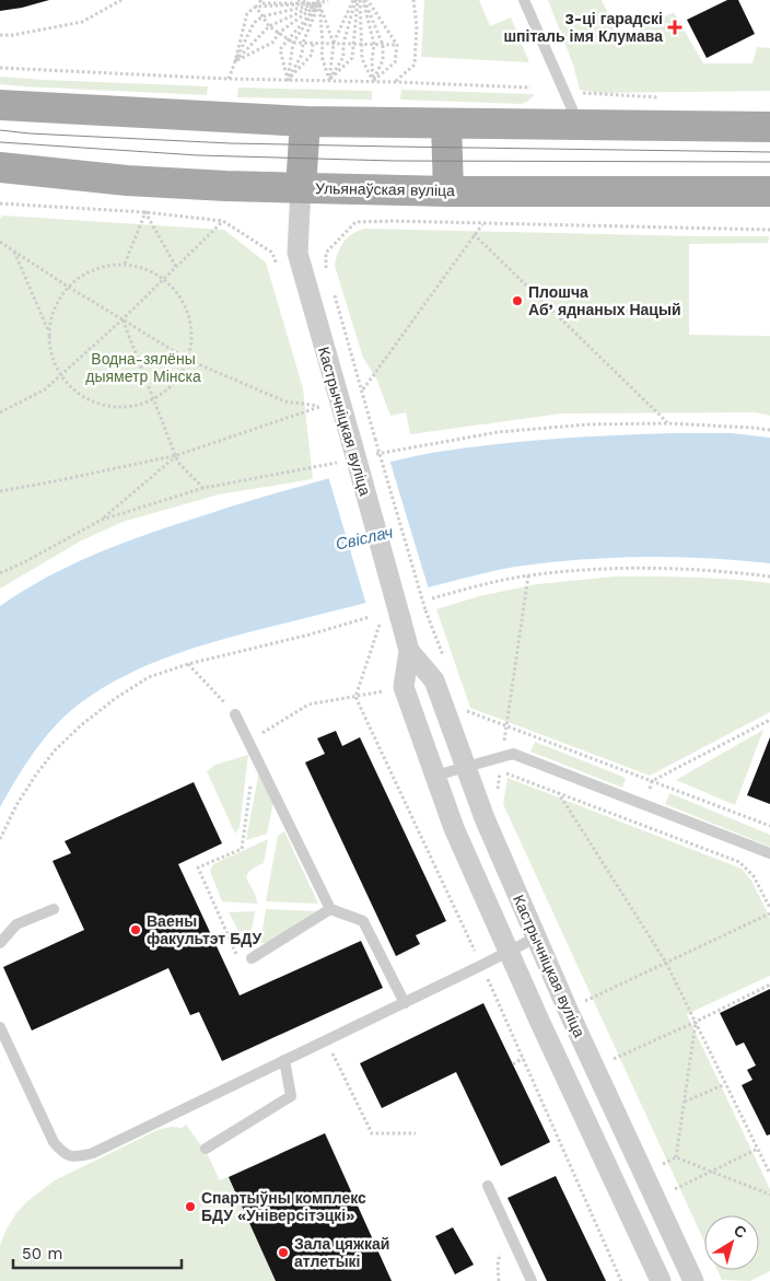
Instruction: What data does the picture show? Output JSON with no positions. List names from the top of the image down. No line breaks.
{"streets":{"main road":["Ульянаўская вуліца"],"street":["Кастрычніцкая вуліца"]},"crossings":[["Ульянаўская вуліца","Кастрычніцкая вуліца"]],"water":["Свіслач"],"parks":["Водна-зялёны дыяметр Мінска"],"places":{"health":["3-ці гарадскі шпіталь імя Клумава"],"other":["Плошча Абʼяднаных Нацый","Ваены факультэт БДУ","Спартыўны комплекс БДУ «Універсітэцкі»","Зала цяжкай атлетыкі"]},"scale_bar":"50 m","north":"top right"}
